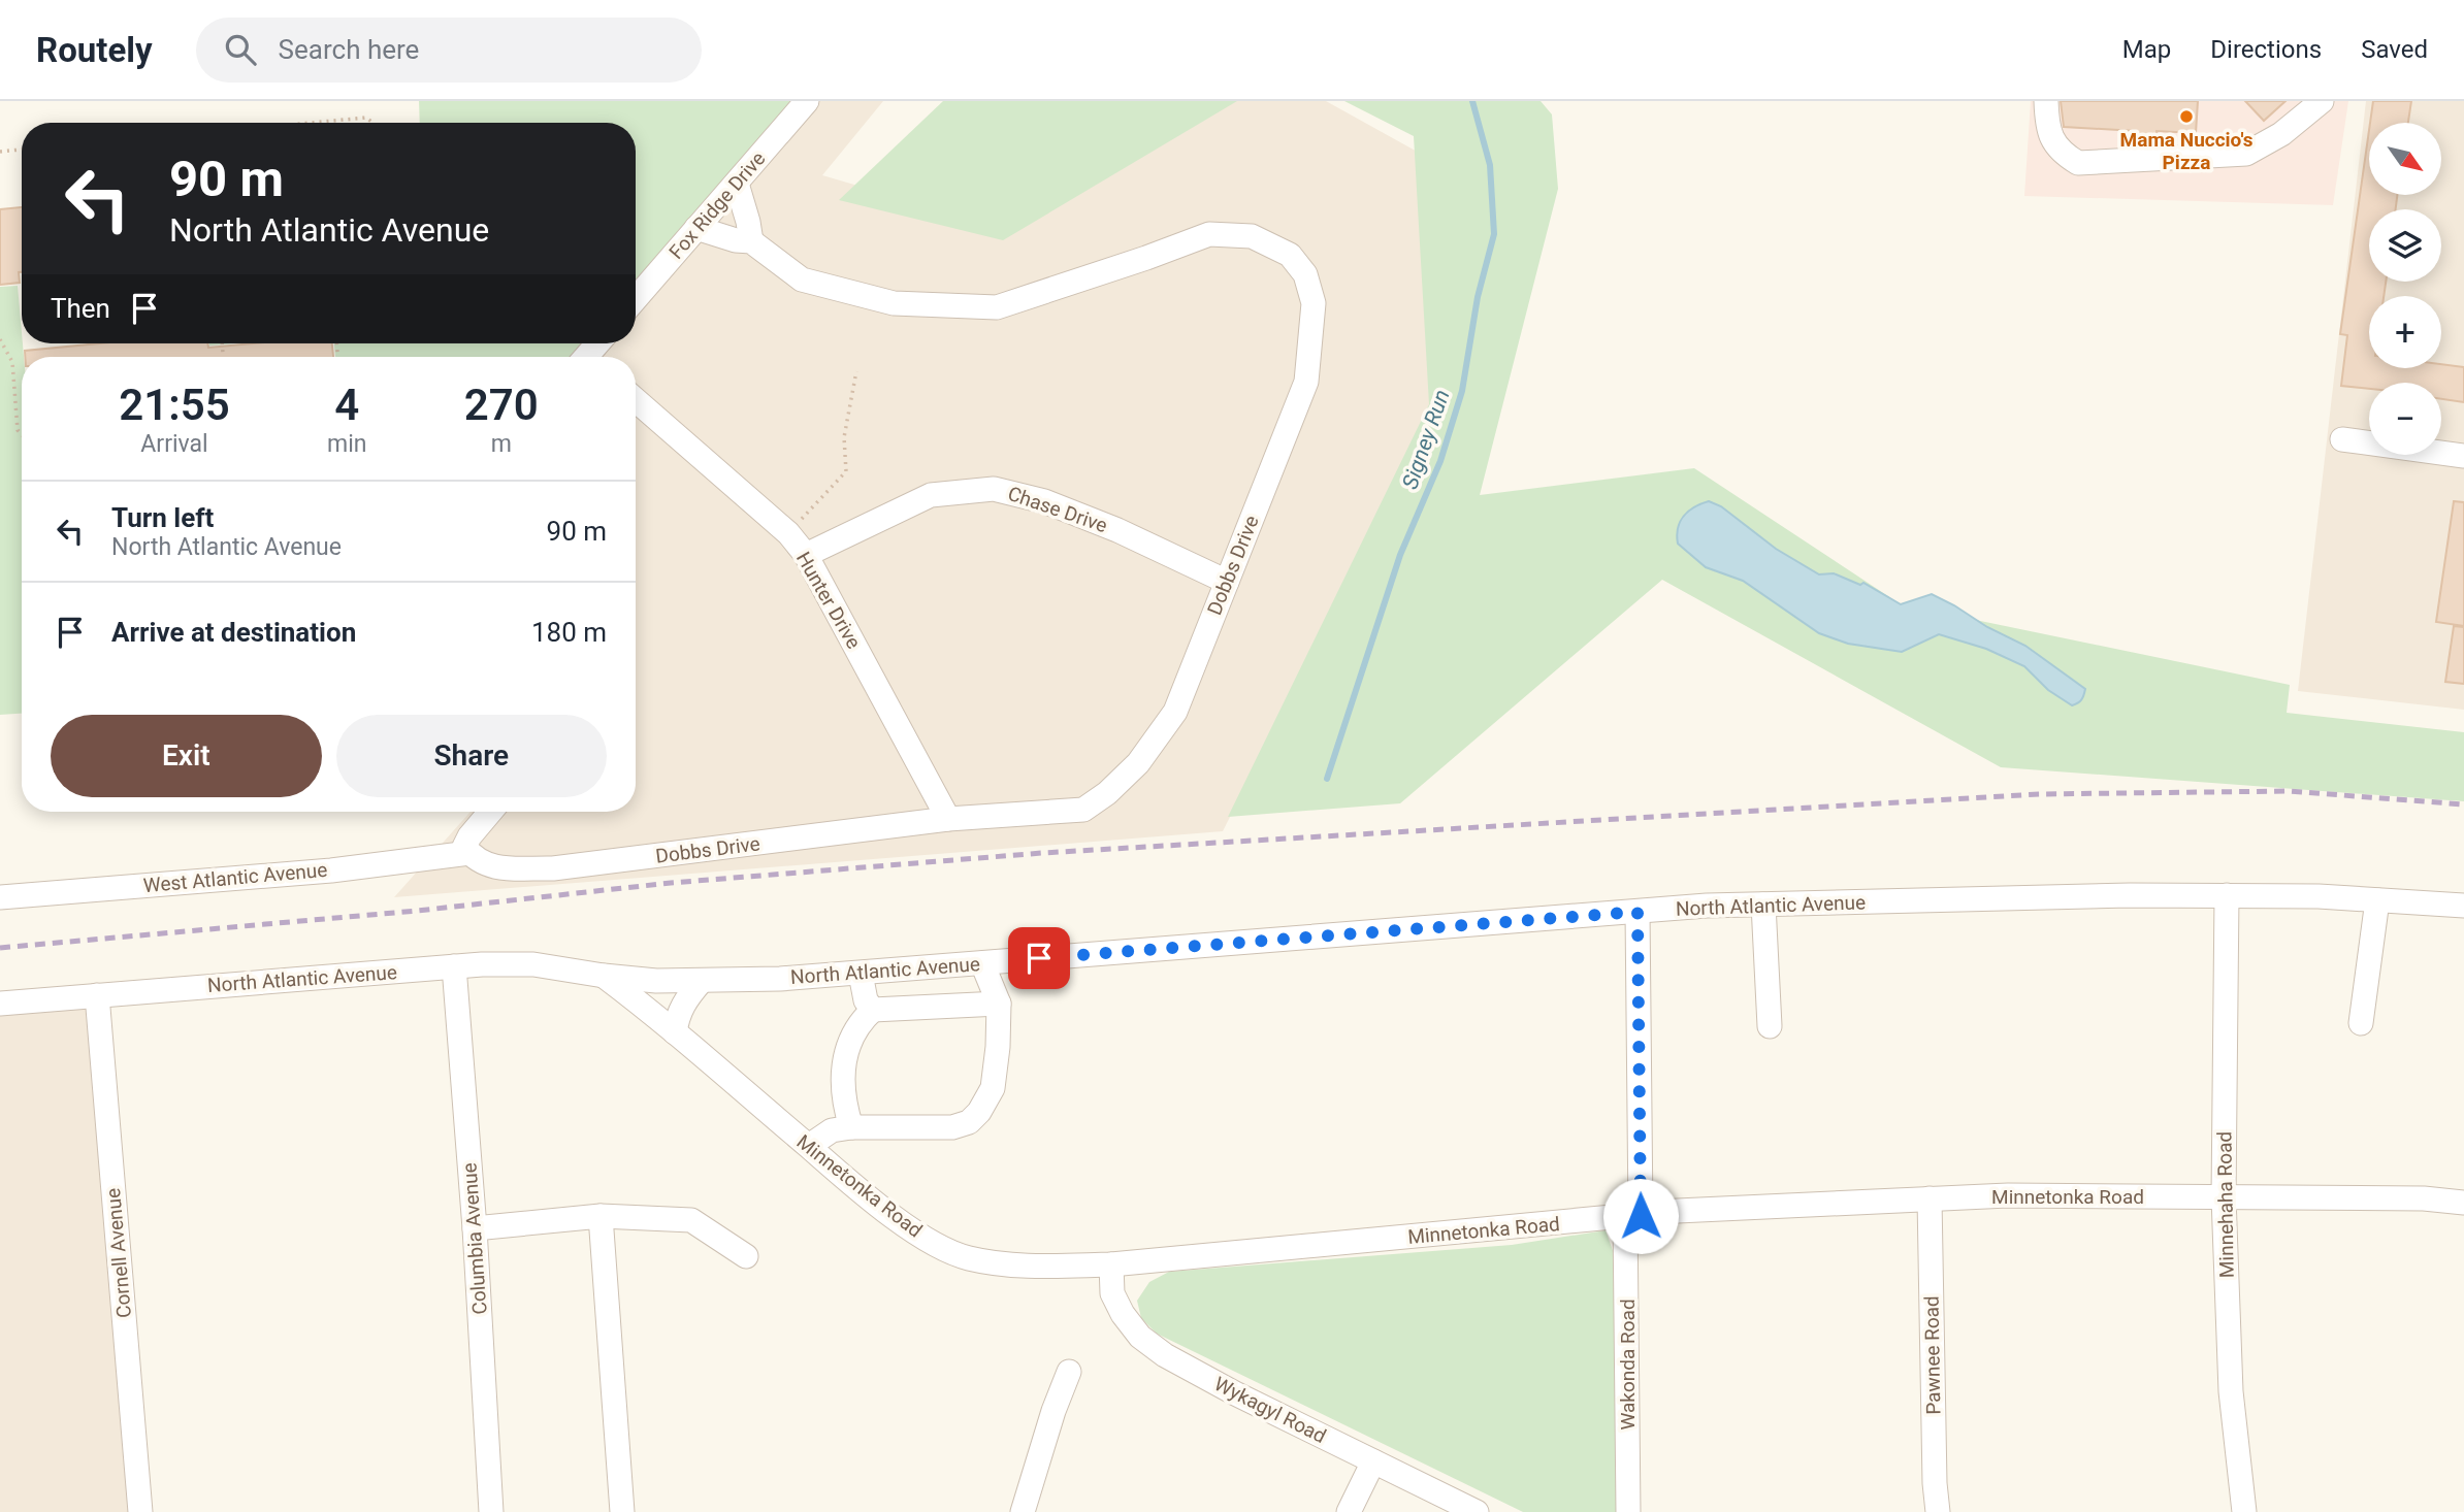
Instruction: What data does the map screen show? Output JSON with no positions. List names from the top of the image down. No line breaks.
{"streets":{"street":["Fox Ridge Drive","Chase Drive","Dobbs Drive","Hunter Drive","West Atlantic Avenue","North Atlantic Avenue","Minnetonka Road","Minnehaha Road","Columbia Avenue","Cornell Avenue","Pawnee Road","Wakonda Road","Wykagyl Road"]},"crossings":[["Fox Ridge Drive","Dobbs Drive"],["Chase Drive","Dobbs Drive"],["Chase Drive","Hunter Drive"],["Dobbs Drive","Hunter Drive"],["Dobbs Drive","West Atlantic Avenue"],["North Atlantic Avenue","Minnetonka Road"],["North Atlantic Avenue","Minnehaha Road"],["North Atlantic Avenue","Columbia Avenue"],["North Atlantic Avenue","Cornell Avenue"],["North Atlantic Avenue","Wakonda Road"],["Minnetonka Road","Minnehaha Road"],["Minnetonka Road","Pawnee Road"],["Minnetonka Road","Wakonda Road"],["Minnetonka Road","Wykagyl Road"]],"water":["Signey Run"],"places":["Mama Nuccio's Pizza"],"north":"bottom right","page":{"header":"Routely","search":"Search here","nav":["Map","Directions","Saved"],"map_buttons":["+","−"],"turn":["90 m","North Atlantic Avenue"],"then":"Then","eta":["21:55","Arrival","4","min","270","m"],"list":[{"name":"Turn left","note":"North Atlantic Avenue","value":"90 m"},{"name":"Arrive at destination","value":"180 m"}],"buttons":["Exit","Share"]}}
